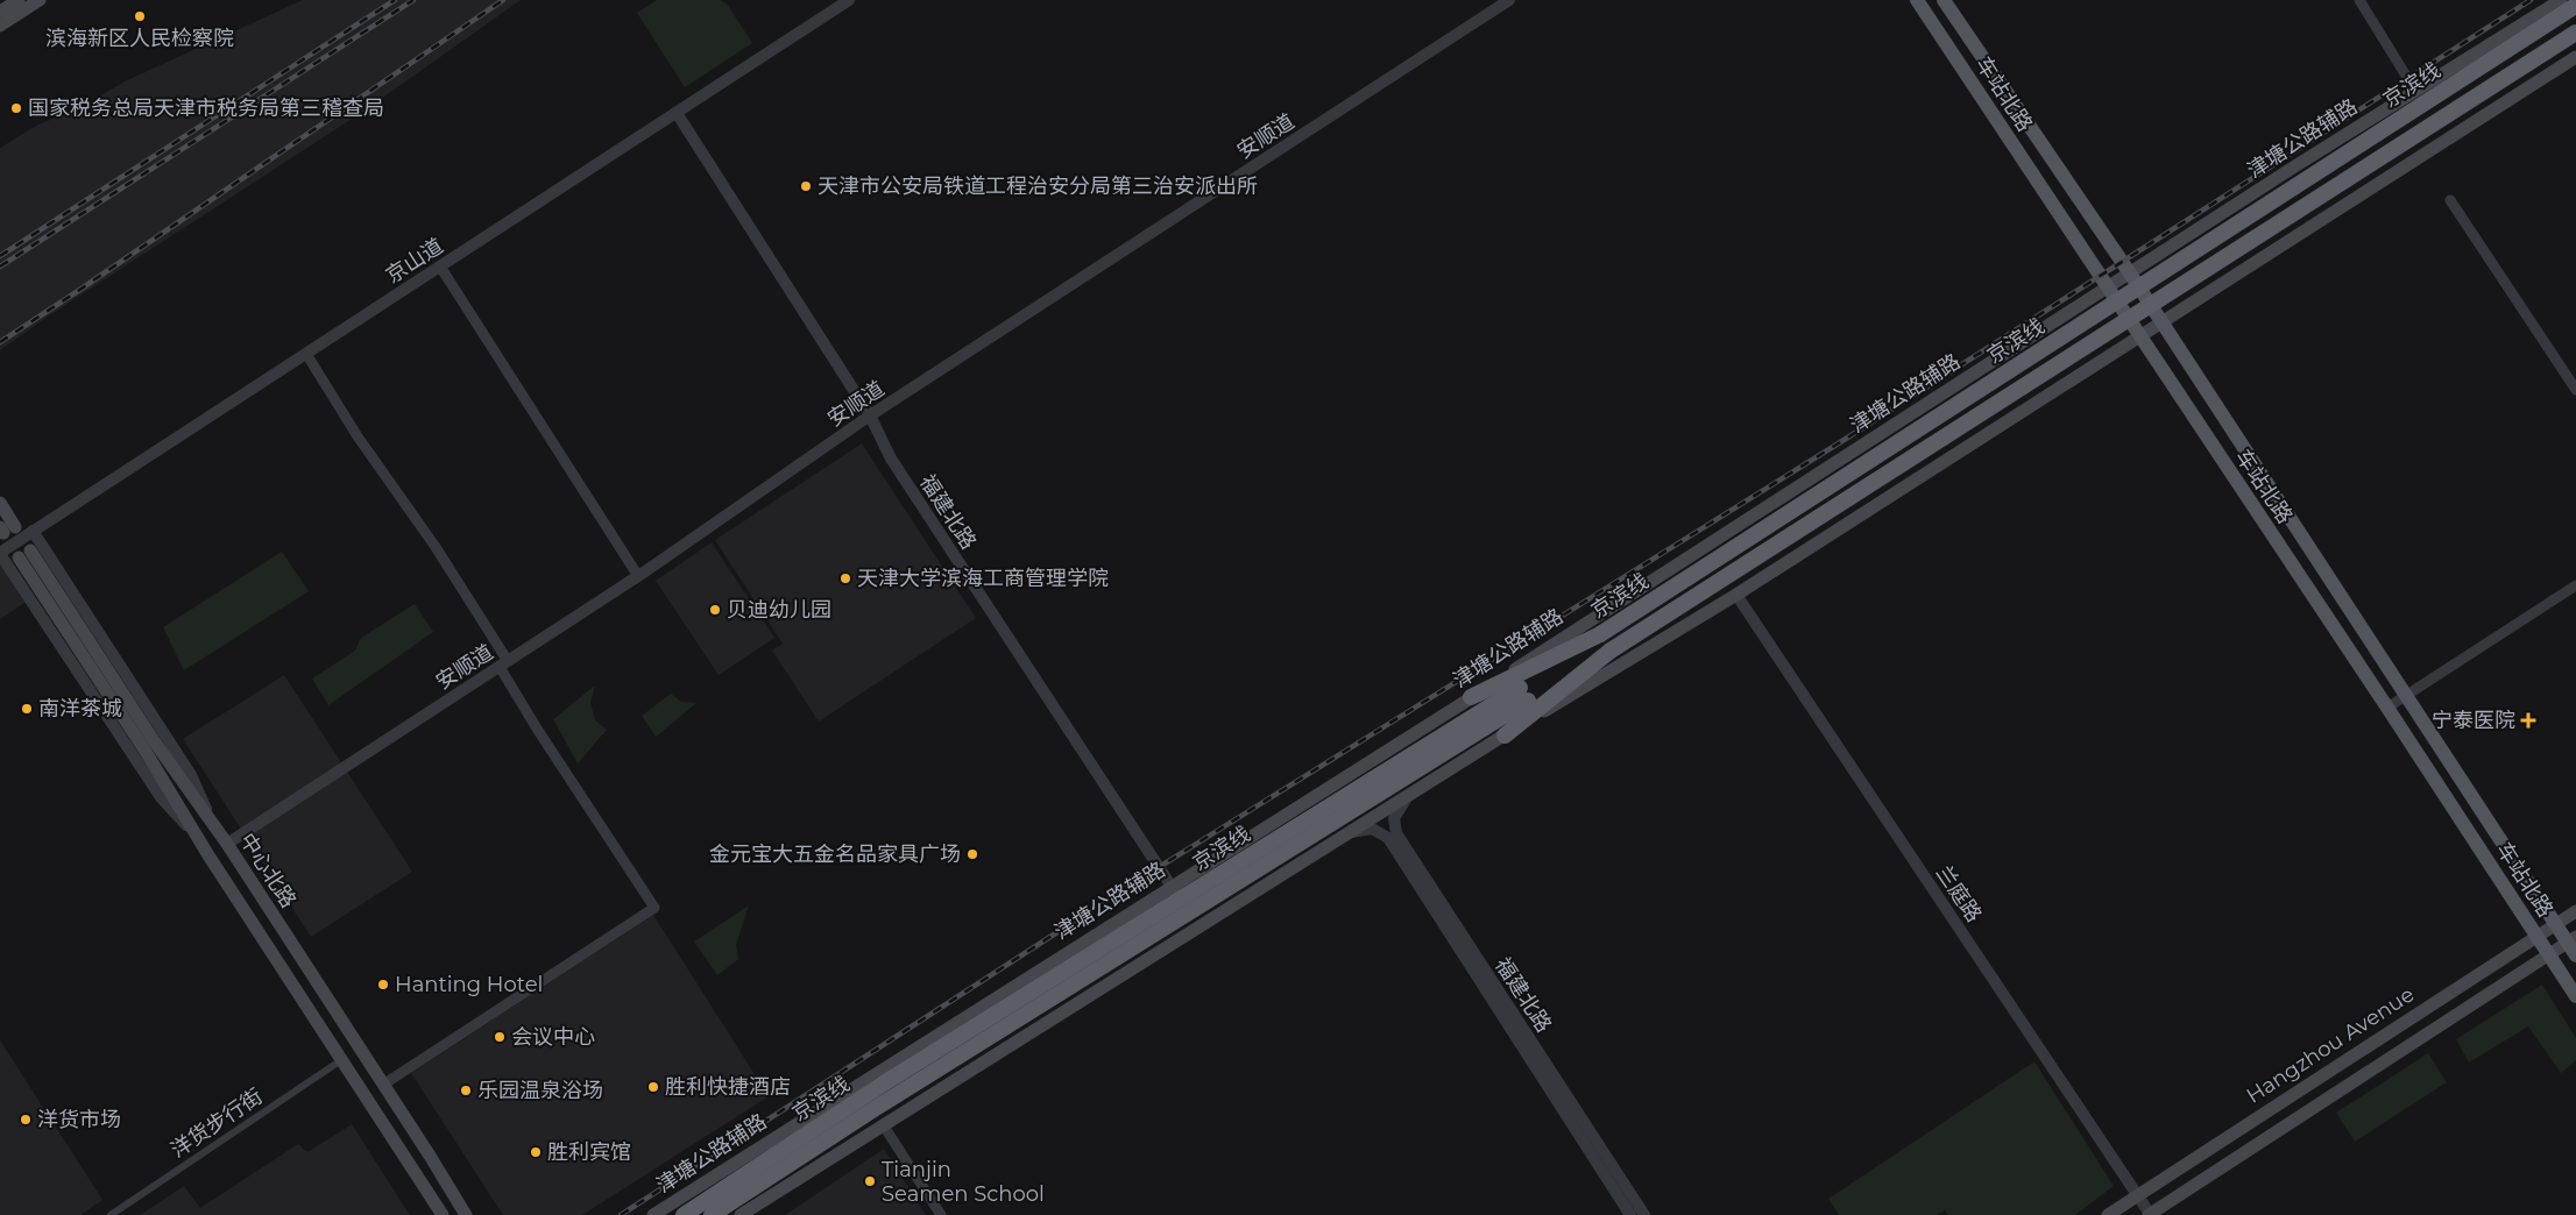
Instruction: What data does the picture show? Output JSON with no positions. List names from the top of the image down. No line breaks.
{"streets":{"highway":["京滨线"],"main road":["车站北路","津塘公路辅路","中心北路","Hangzhou Avenue"],"street":["安顺道","京山道","福建北路","兰庭路","洋货步行街"]},"crossings":[["京滨线","津塘公路辅路"],["车站北路","津塘公路辅路"],["车站北路","Hangzhou Avenue"],["安顺道","福建北路"],["安顺道","中心北路"],["津塘公路辅路","福建北路"],["京山道","福建北路"],["中心北路","洋货步行街"],["兰庭路","Hangzhou Avenue"]],"places":{"other":["滨海新区人民检察院","国家税务总局天津市税务局第三稽查局","天津市公安局铁道工程治安分局第三治安派出所","天津大学滨海工商管理学院","贝迪幼儿园","南洋茶城","金元宝大五金名品家具广场","Hanting Hotel","会议中心","胜利快捷酒店","乐园温泉浴场","洋货市场","胜利宾馆","Tianjin Seamen School"],"health":["宁泰医院"]}}
